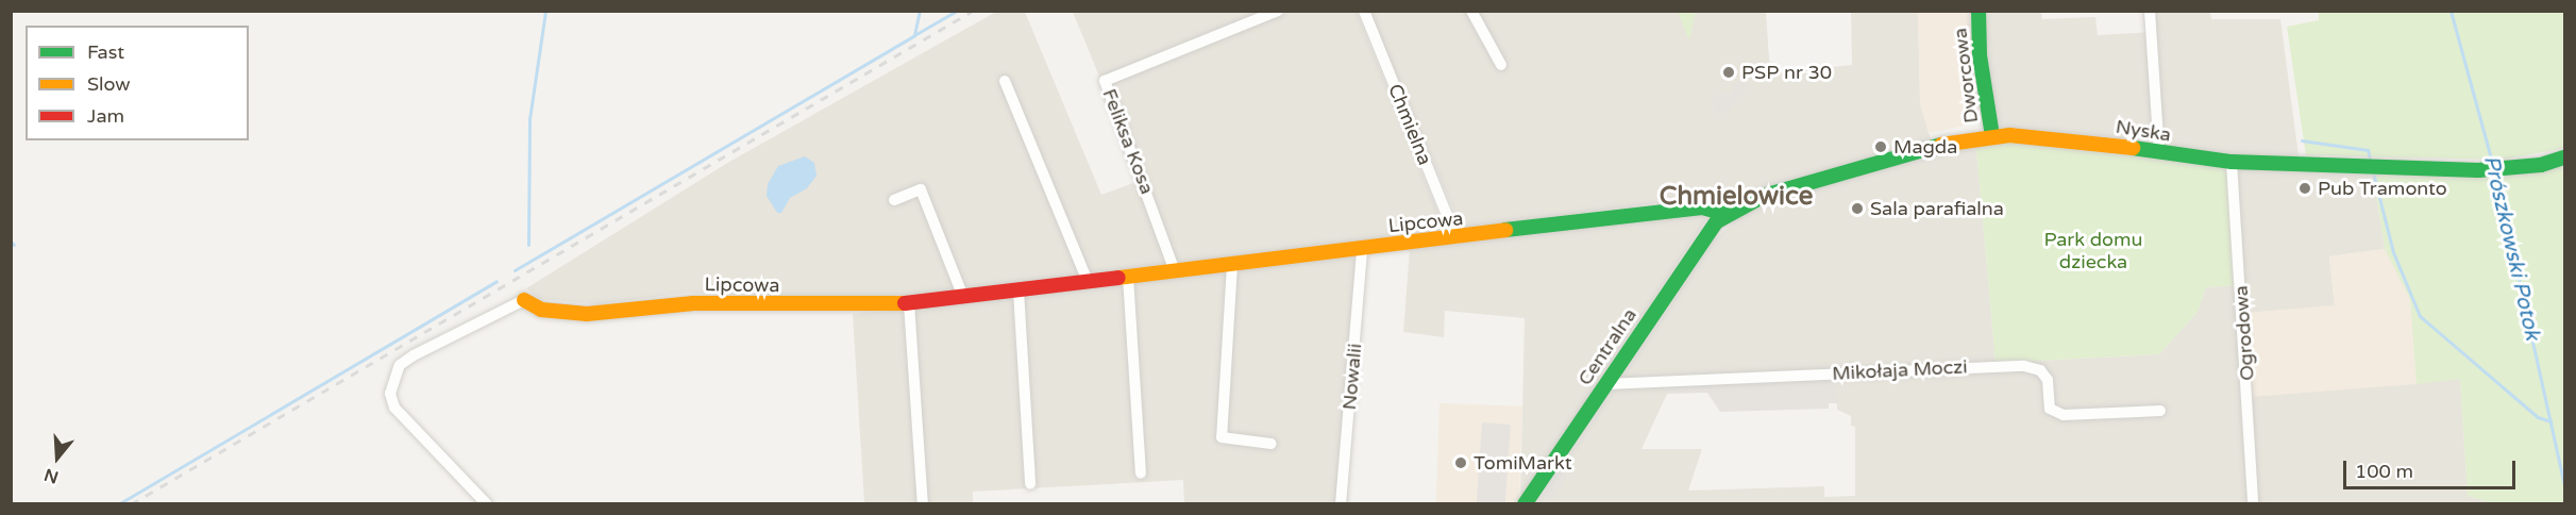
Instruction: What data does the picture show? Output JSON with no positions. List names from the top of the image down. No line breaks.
{"streets":{"street":["Dworcowa","Chmielna","Nyska","Feliksa Kosa","Lipcowa","Ogrodowa","Centralna","Mikołaja Moczi","Nowalii"]},"crossings":[["Dworcowa","Nyska"],["Chmielna","Lipcowa"],["Nyska","Lipcowa"],["Nyska","Ogrodowa"],["Nyska","Centralna"],["Feliksa Kosa","Lipcowa"],["Lipcowa","Centralna"],["Lipcowa","Nowalii"],["Centralna","Mikołaja Moczi"]],"districts":["Chmielowice"],"water":["Prószkowski Potok"],"parks":["Park domu dziecka"],"places":["PSP nr 30","Magda","Pub Tramonto","Sala parafialna","TomiMarkt"],"legend":["Fast","Slow","Jam"],"scale_bar":"100 m","north":"bottom"}
